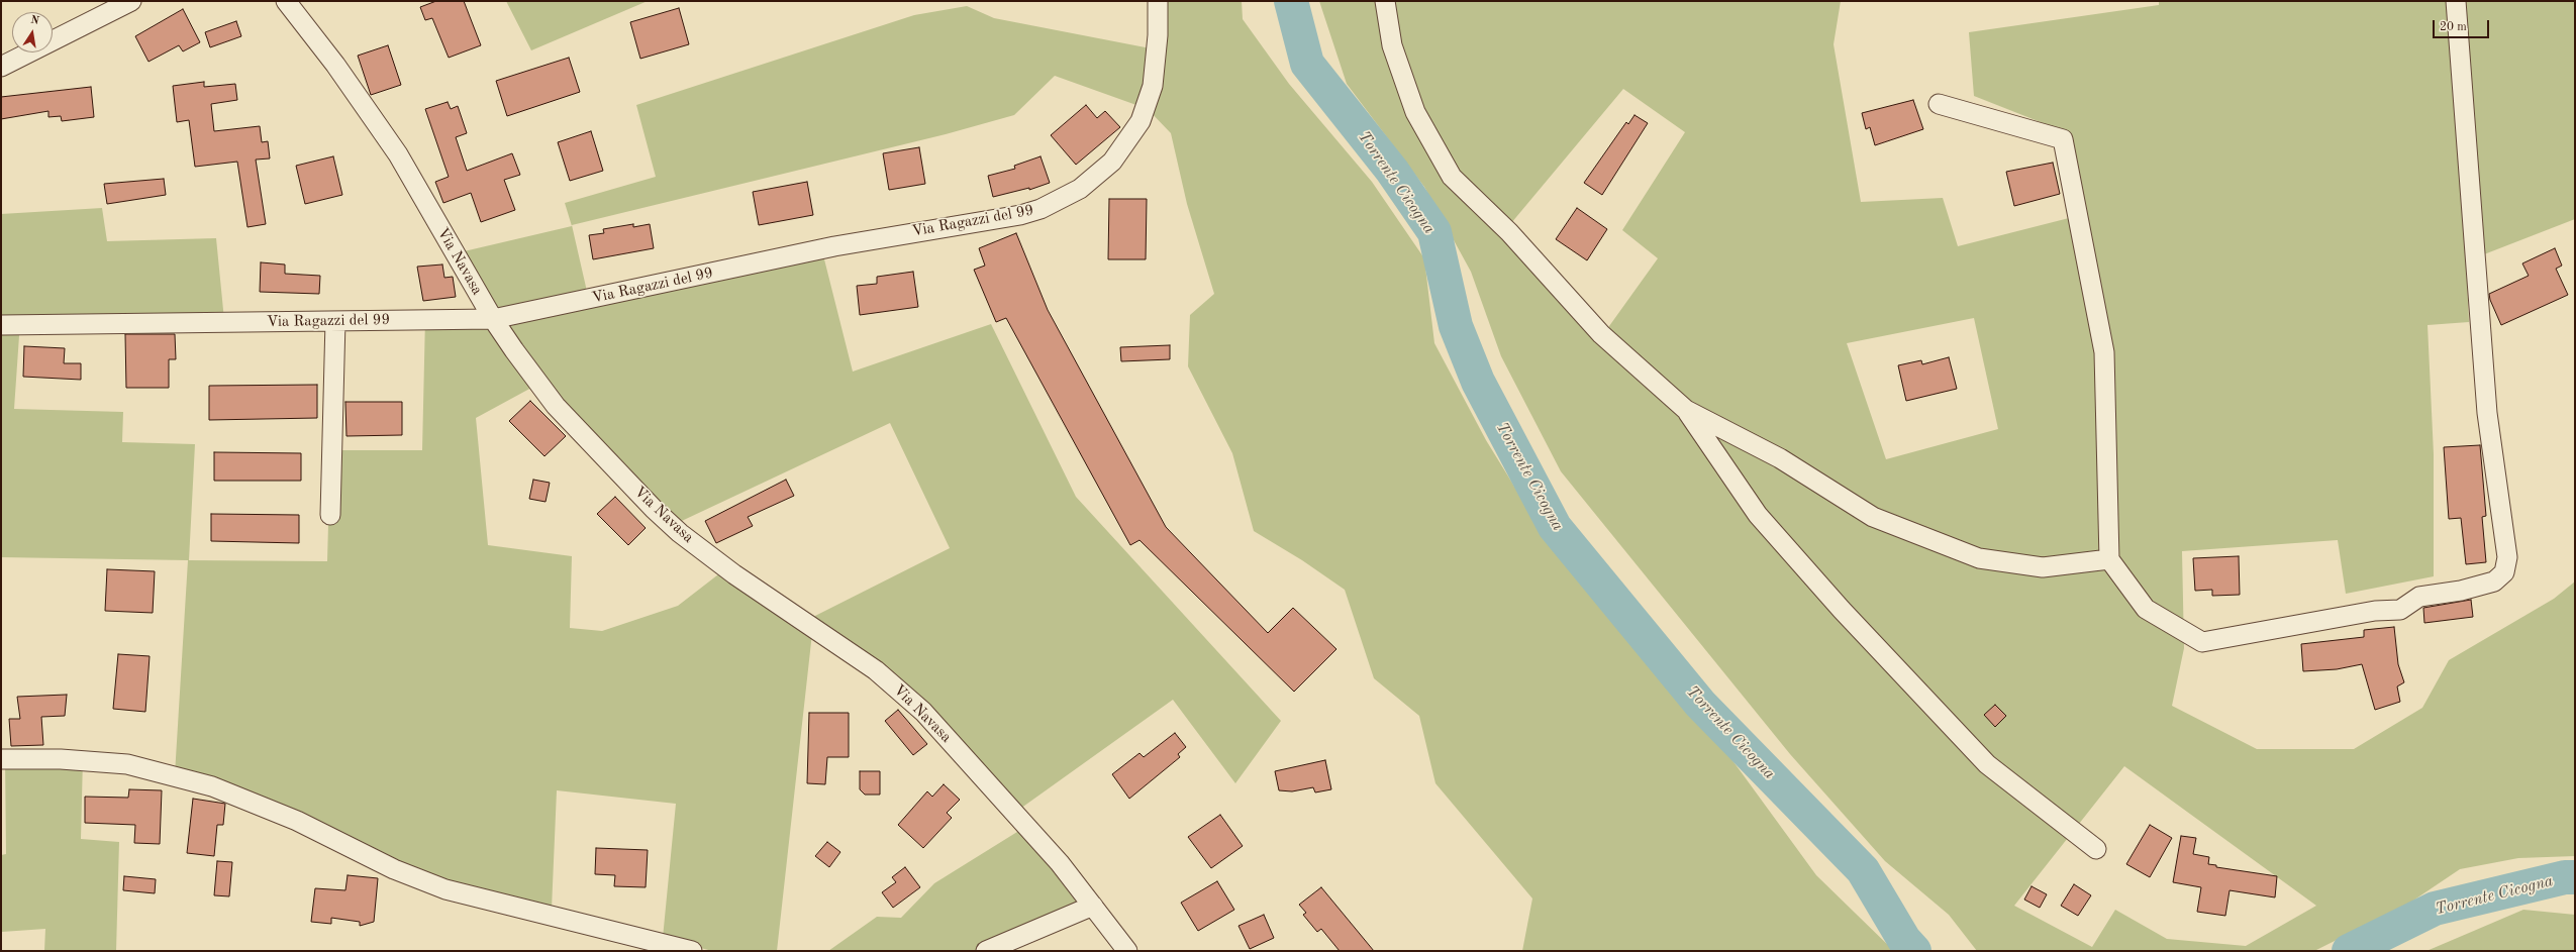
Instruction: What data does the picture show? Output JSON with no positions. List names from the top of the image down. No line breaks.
{"streets":{"street":["Via Ragazzi del 99","Via Navasa"]},"crossings":[["Via Ragazzi del 99","Via Navasa"]],"water":["Torrente Cicogna"],"scale_bar":"20 m","north":"top"}
